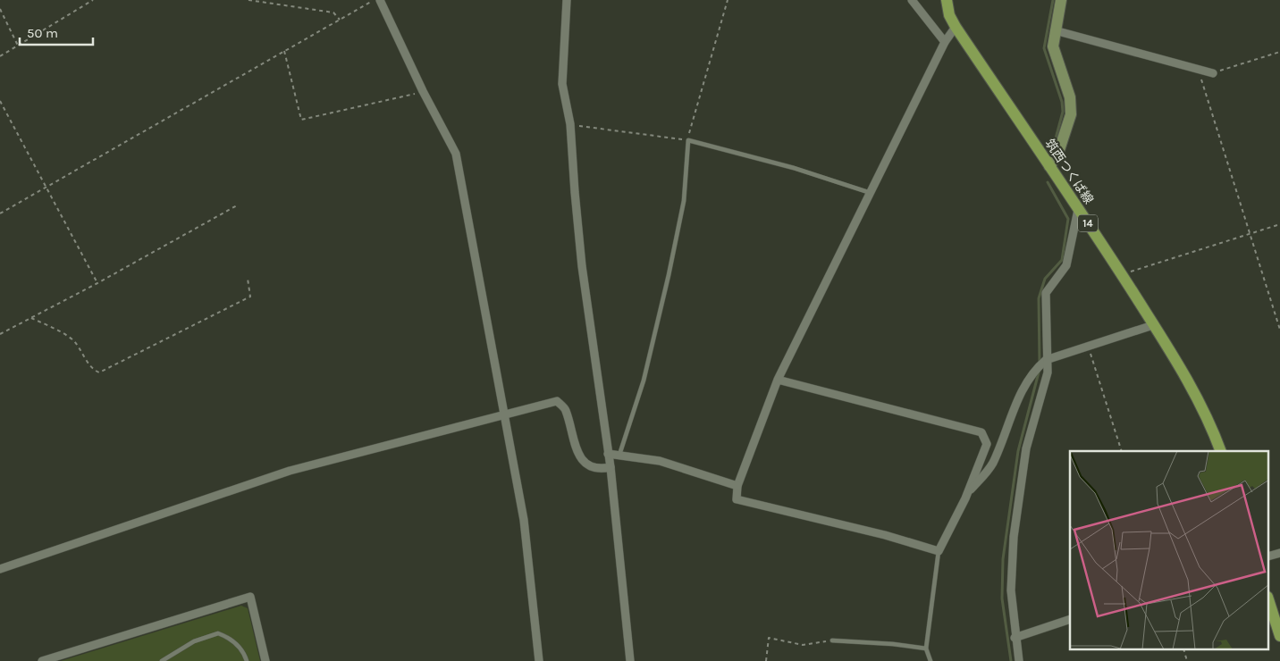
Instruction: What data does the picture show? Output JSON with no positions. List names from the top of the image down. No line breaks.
{"streets":{"main road":["筑西つくば線","14"]},"scale_bar":"50 m"}
